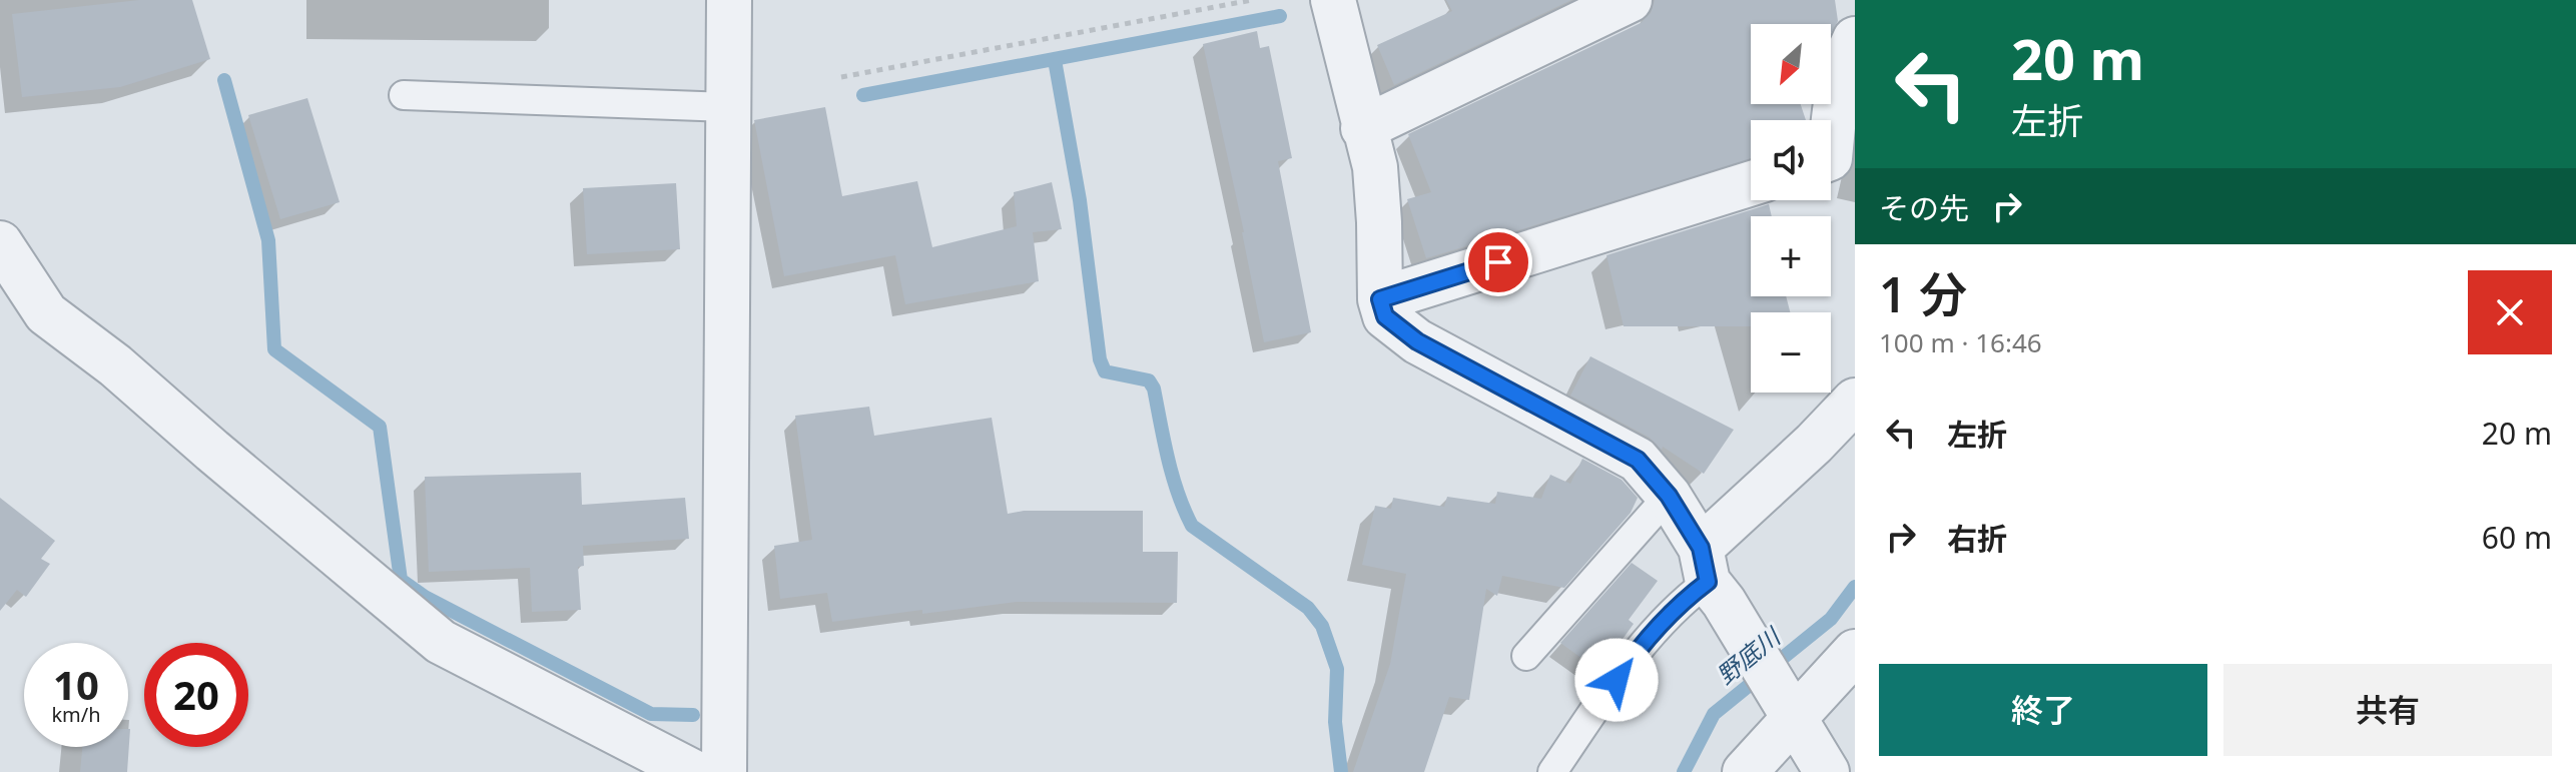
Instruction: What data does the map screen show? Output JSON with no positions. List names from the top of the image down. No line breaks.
{"water":["野底川"],"north":"bottom left","page":{"turn":["20 m","左折"],"map_buttons":["+","−"],"then":"その先","heading":["1 分","100 m · 16:46"],"list":[{"name":"左折","value":"20 m"},{"name":"右折","value":"60 m"}],"speed":"10 km/h","limit":"20","buttons":["終了","共有"]}}
